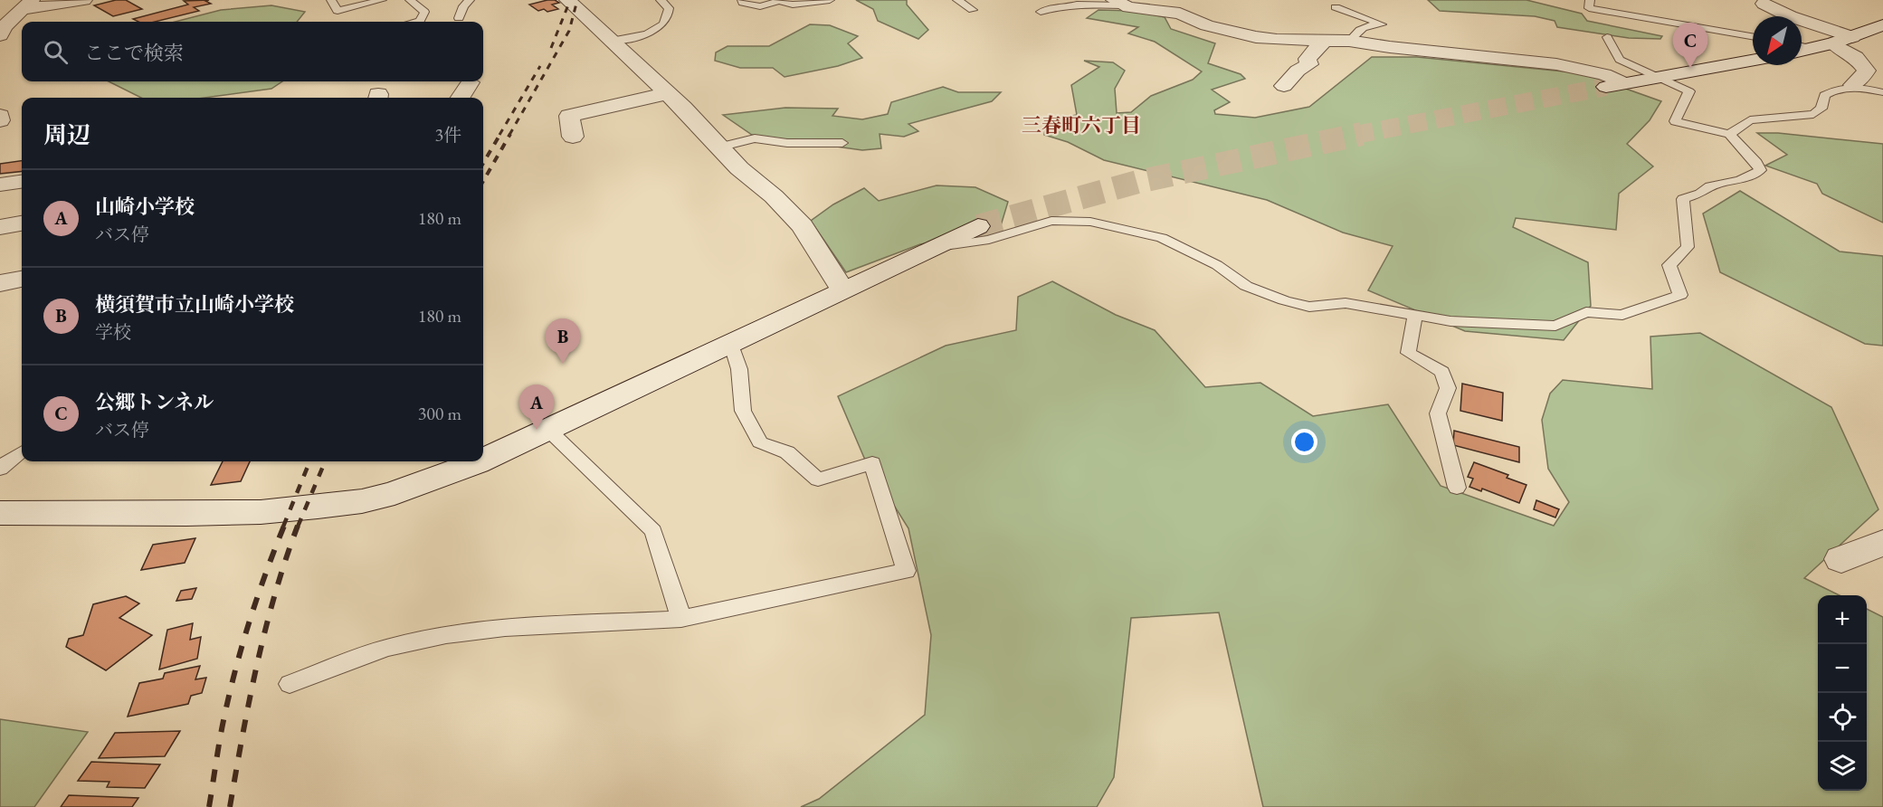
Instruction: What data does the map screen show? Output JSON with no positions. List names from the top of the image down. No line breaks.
{"districts":["三春町六丁目"],"north":"bottom left","page":{"search":"ここで検索","pins":["C","B","A"],"heading":["周辺","3件"],"list":[{"mark":"A","name":"山崎小学校","note":"バス停","value":"180 m"},{"mark":"B","name":"横須賀市立山崎小学校","note":"学校","value":"180 m"},{"mark":"C","name":"公郷トンネル","note":"バス停","value":"300 m"}],"map_buttons":["+","−"]}}
